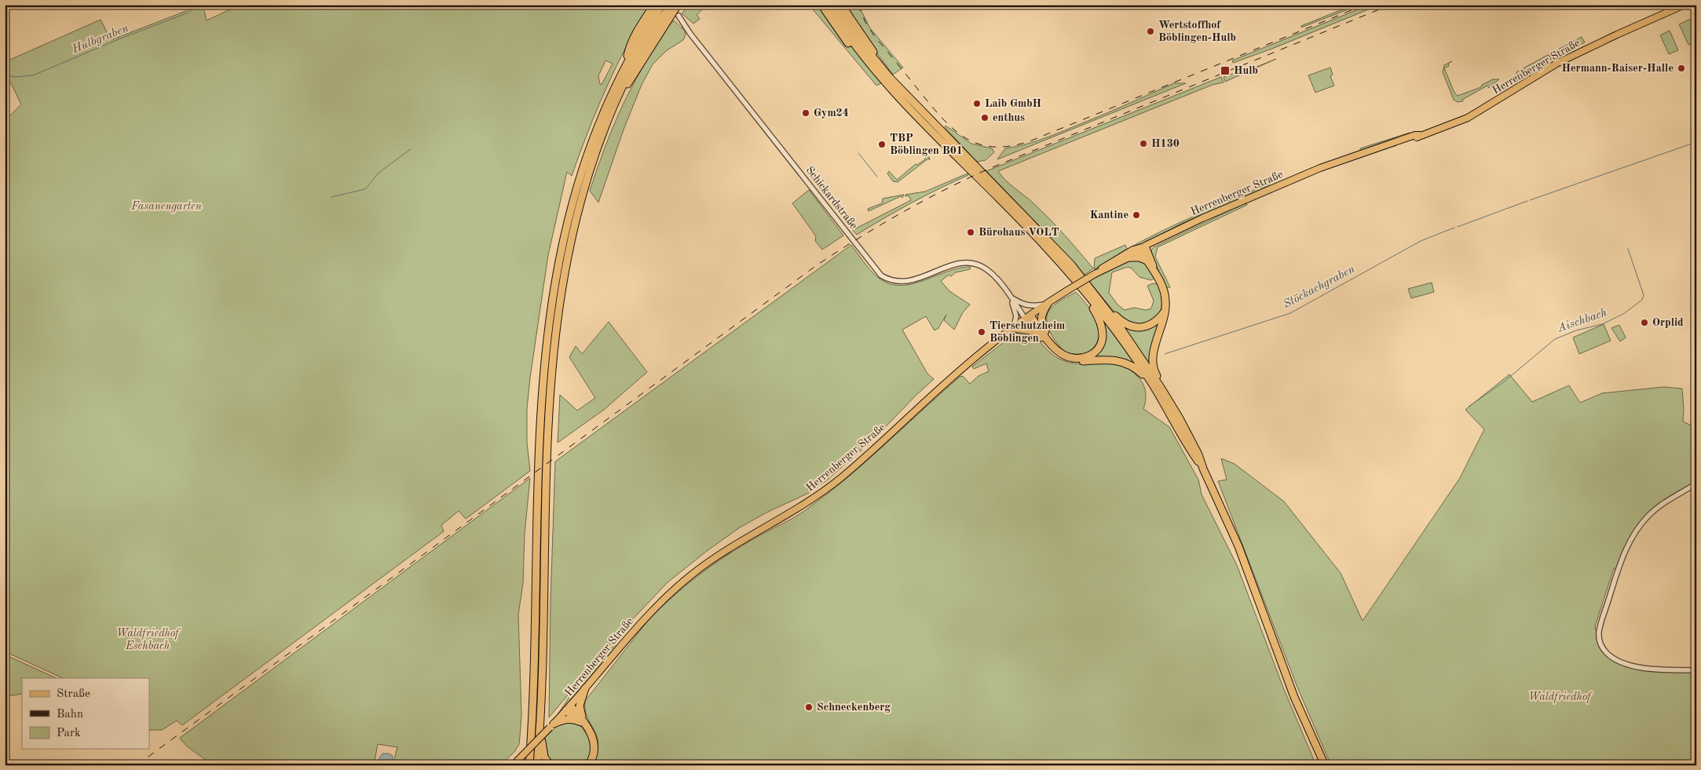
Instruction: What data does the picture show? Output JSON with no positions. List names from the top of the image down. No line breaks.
{"streets":{"main road":["Herrenberger Straße"],"street":["Schickardstraße"]},"crossings":[["Herrenberger Straße","Schickardstraße"]],"water":["Hulbgraben","Stöckachgraben","Aischbach"],"parks":["Fasanengarten","Waldfriedhof Eschbach","Waldfriedhof"],"places":{"other":["Wertstoffhof Böblingen-Hulb","Hermann-Raiser-Halle","Laib GmbH","Gym24","enthus","H130","TBP Böblingen B01","Kantine","Bürohaus VOLT","Orplid","Tierschutzheim Böblingen","Schneckenberg"],"transit":["Hulb"]},"legend":["Straße","Bahn","Park"]}
